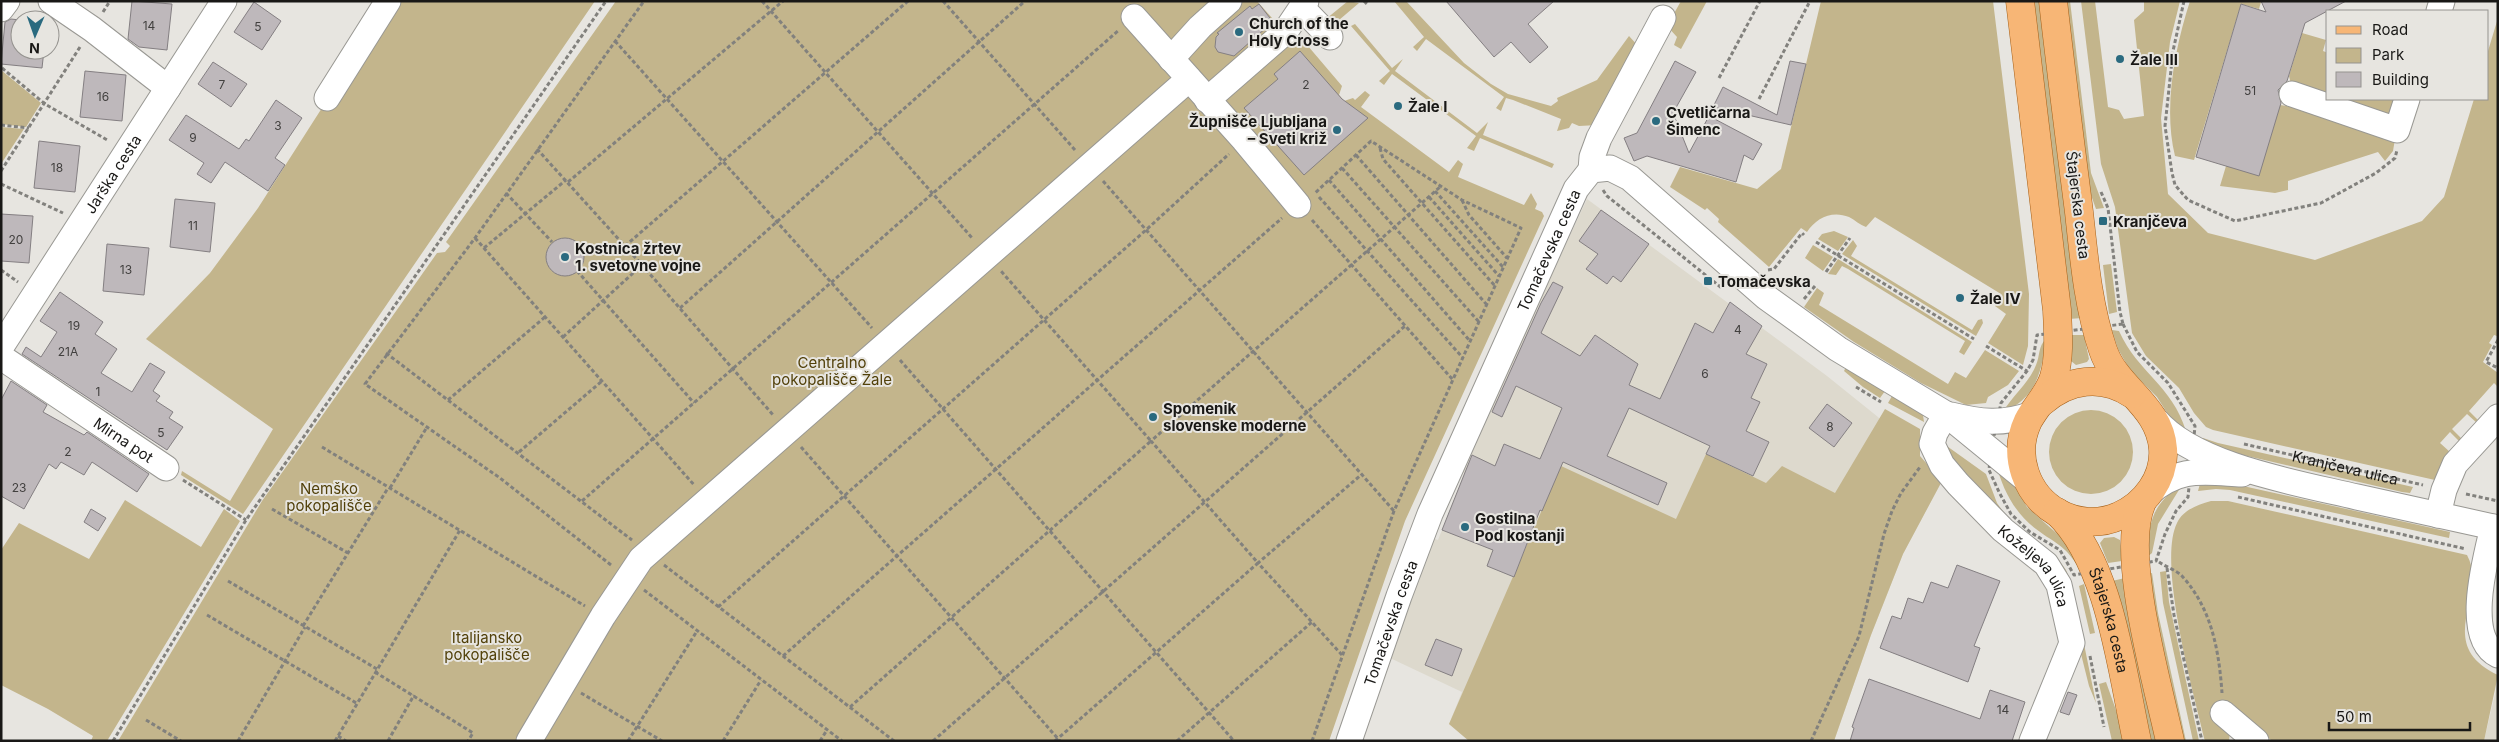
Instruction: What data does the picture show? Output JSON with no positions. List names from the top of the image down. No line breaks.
{"streets":{"main road":["Štajerska cesta"],"street":["Jarška cesta","Tomačevska cesta","Mirna pot","Kranjčeva ulica","Koželjeva ulica"]},"crossings":[["Štajerska cesta","Kranjčeva ulica"]],"parks":["Centralno pokopališče Žale","Nemško pokopališče","Italijansko pokopališče"],"places":{"other":["Church of the Holy Cross","Žale III","Žale I","Cvetličarna Šimenc","Župnišče Ljubljana – Sveti križ","Kostnica žrtev 1. svetovne vojne","Žale IV","Spomenik slovenske moderne","Gostilna Pod kostanji"],"transit":["Kranjčeva","Tomačevska"]},"house_numbers":["14","5","7","2","51","16","3","9","18","11","20","13","19","4","21A","6","1","8","5","2","23","14"],"legend":["Road","Park","Building"],"scale_bar":"50 m","north":"bottom"}
